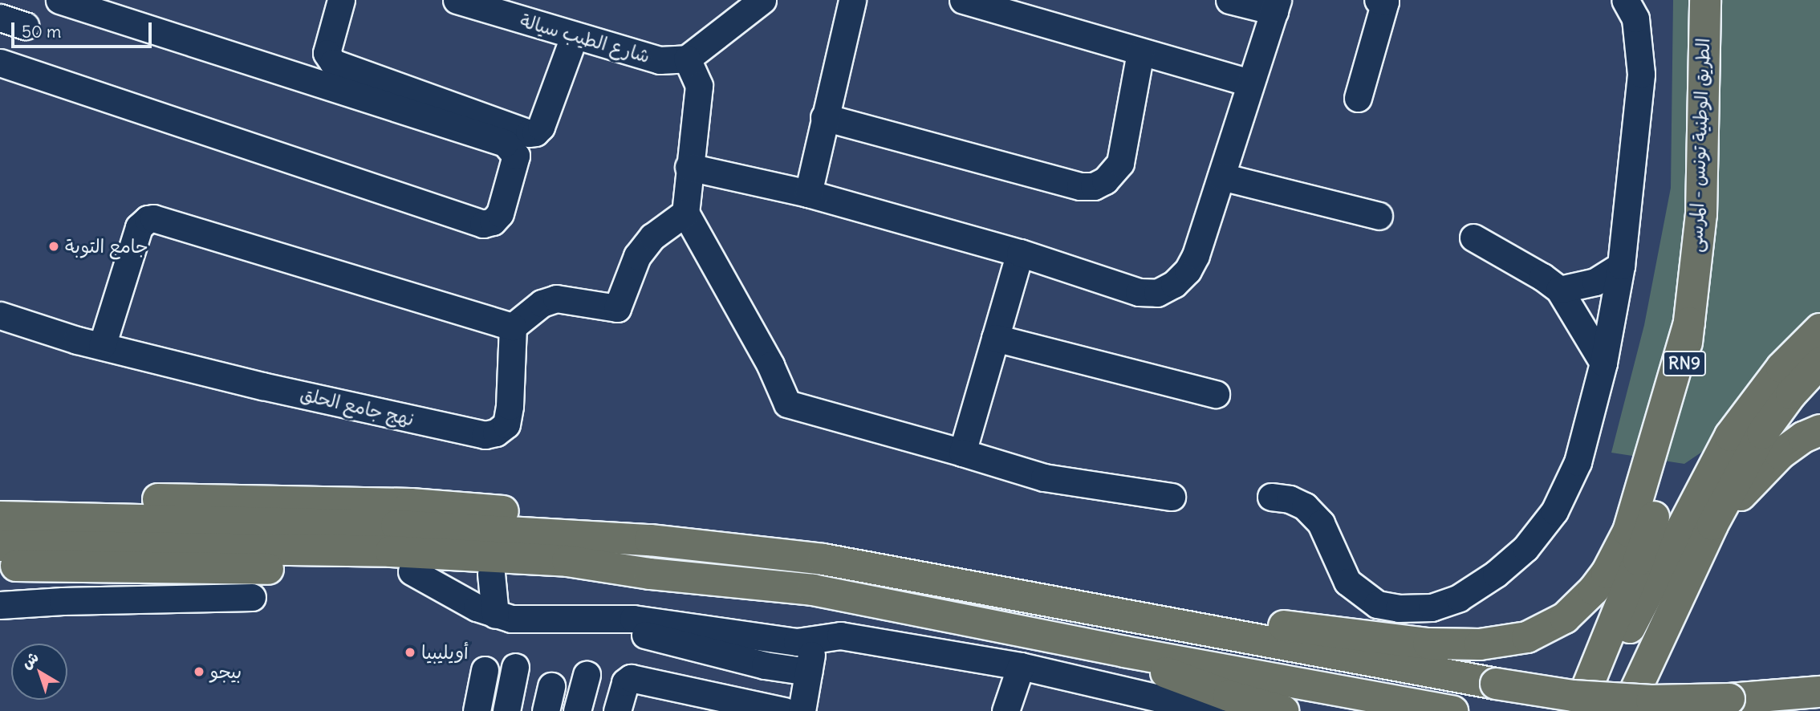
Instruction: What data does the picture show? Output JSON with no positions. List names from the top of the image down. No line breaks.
{"streets":{"highway":["الطريق الوطنية تونس - المرسى","RN9"],"street":["شارع الطيب سيالة","نهج جامع الحلق"]},"crossings":[["الطريق الوطنية تونس - المرسى","RN9"]],"places":["جامع التوبة","أويليبيا","بيجو"],"scale_bar":"50 m","north":"top left"}
